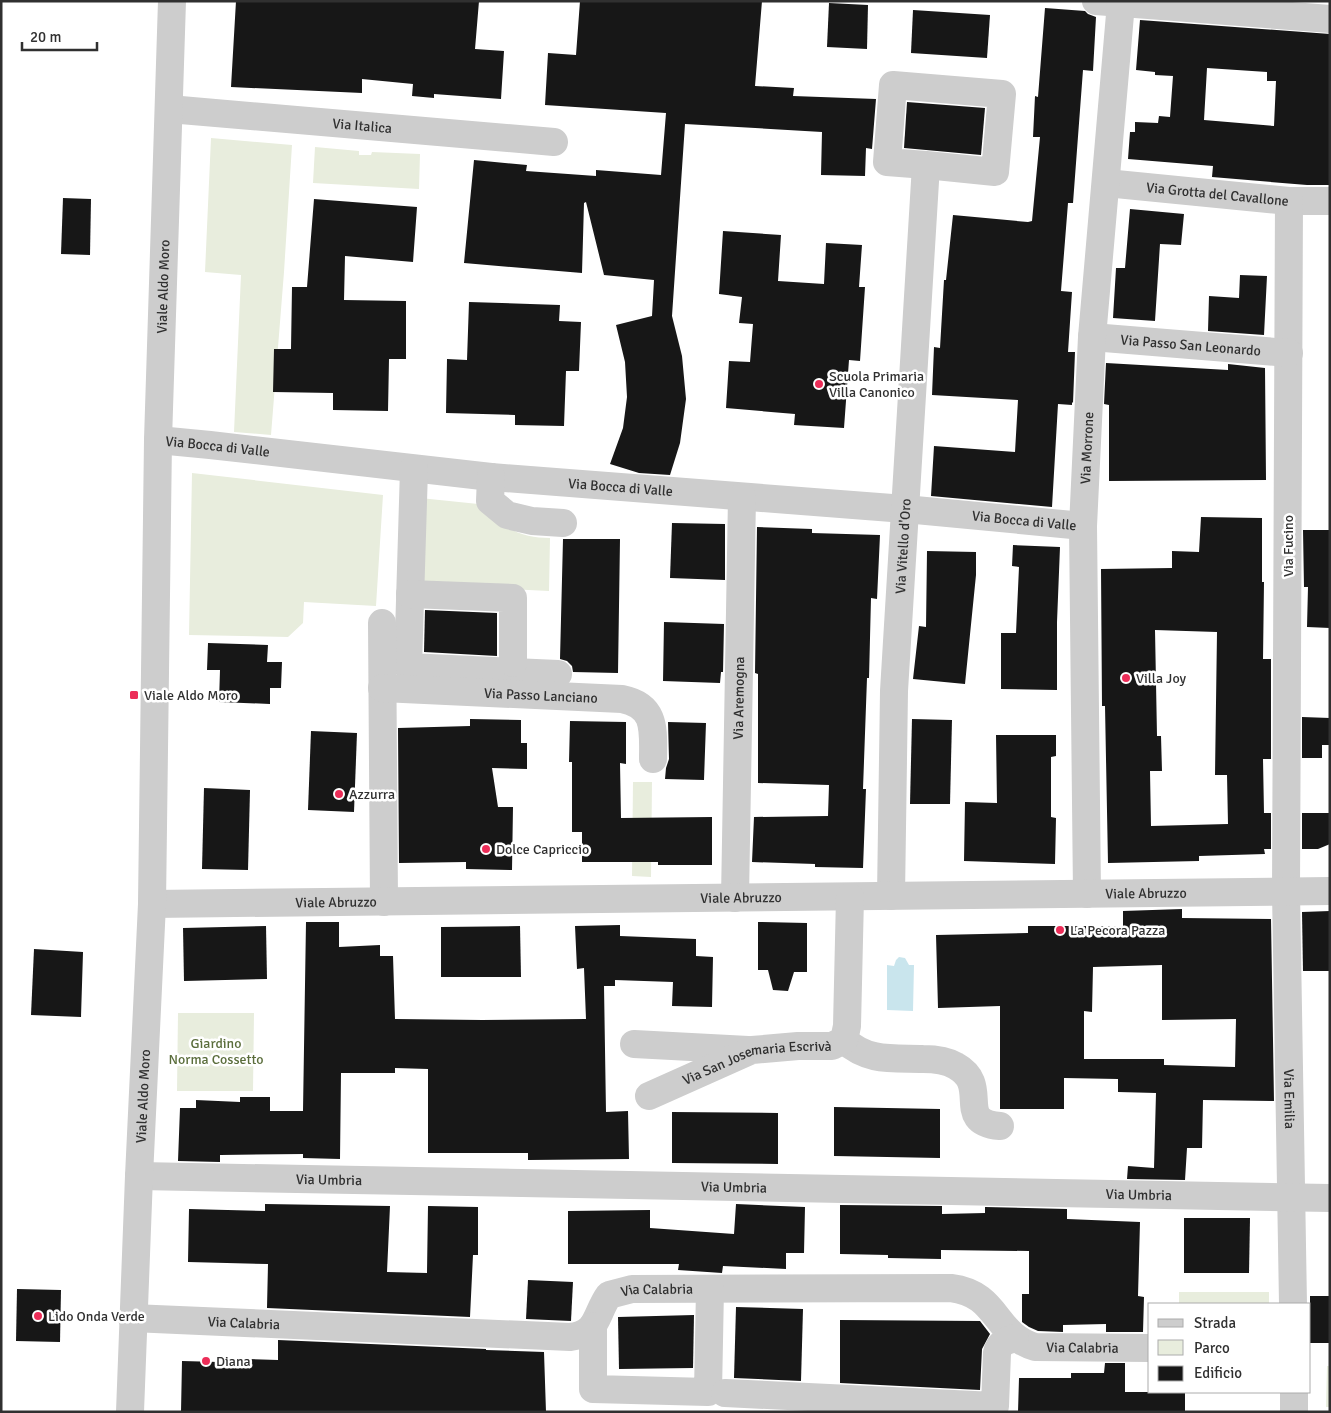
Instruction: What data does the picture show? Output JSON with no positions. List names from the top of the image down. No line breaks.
{"streets":{"street":["Via Italica","Via Grotta del Cavallone","Viale Aldo Moro","Via Passo San Leonardo","Via Bocca di Valle","Via Morrone","Via Fucino","Via Vitello d'Oro","Via Passo Lanciano","Via Aremogna","Viale Abruzzo","Via San Josemaria Escrivà","Via Emilia","Via Umbria","Via Calabria"]},"crossings":[["Via Italica","Viale Aldo Moro"],["Via Grotta del Cavallone","Via Morrone"],["Via Grotta del Cavallone","Via Fucino"],["Viale Aldo Moro","Via Bocca di Valle"],["Viale Aldo Moro","Viale Abruzzo"],["Viale Aldo Moro","Via Umbria"],["Viale Aldo Moro","Via Calabria"],["Via Passo San Leonardo","Via Morrone"],["Via Passo San Leonardo","Via Fucino"],["Via Bocca di Valle","Via Morrone"],["Via Bocca di Valle","Via Vitello d'Oro"],["Via Bocca di Valle","Via Aremogna"],["Via Morrone","Viale Abruzzo"],["Via Fucino","Viale Abruzzo"],["Via Fucino","Via Emilia"],["Via Vitello d'Oro","Viale Abruzzo"],["Via Aremogna","Viale Abruzzo"],["Viale Abruzzo","Via San Josemaria Escrivà"],["Viale Abruzzo","Via Emilia"],["Via Emilia","Via Umbria"]],"parks":["Giardino Norma Cossetto"],"places":{"other":["Scuola Primaria Villa Canonico","Villa Joy","Azzurra","Dolce Capriccio","La Pecora Pazza","Lido Onda Verde","Diana"],"transit":["Viale Aldo Moro"]},"legend":["Strada","Parco","Edificio"],"scale_bar":"20 m"}
